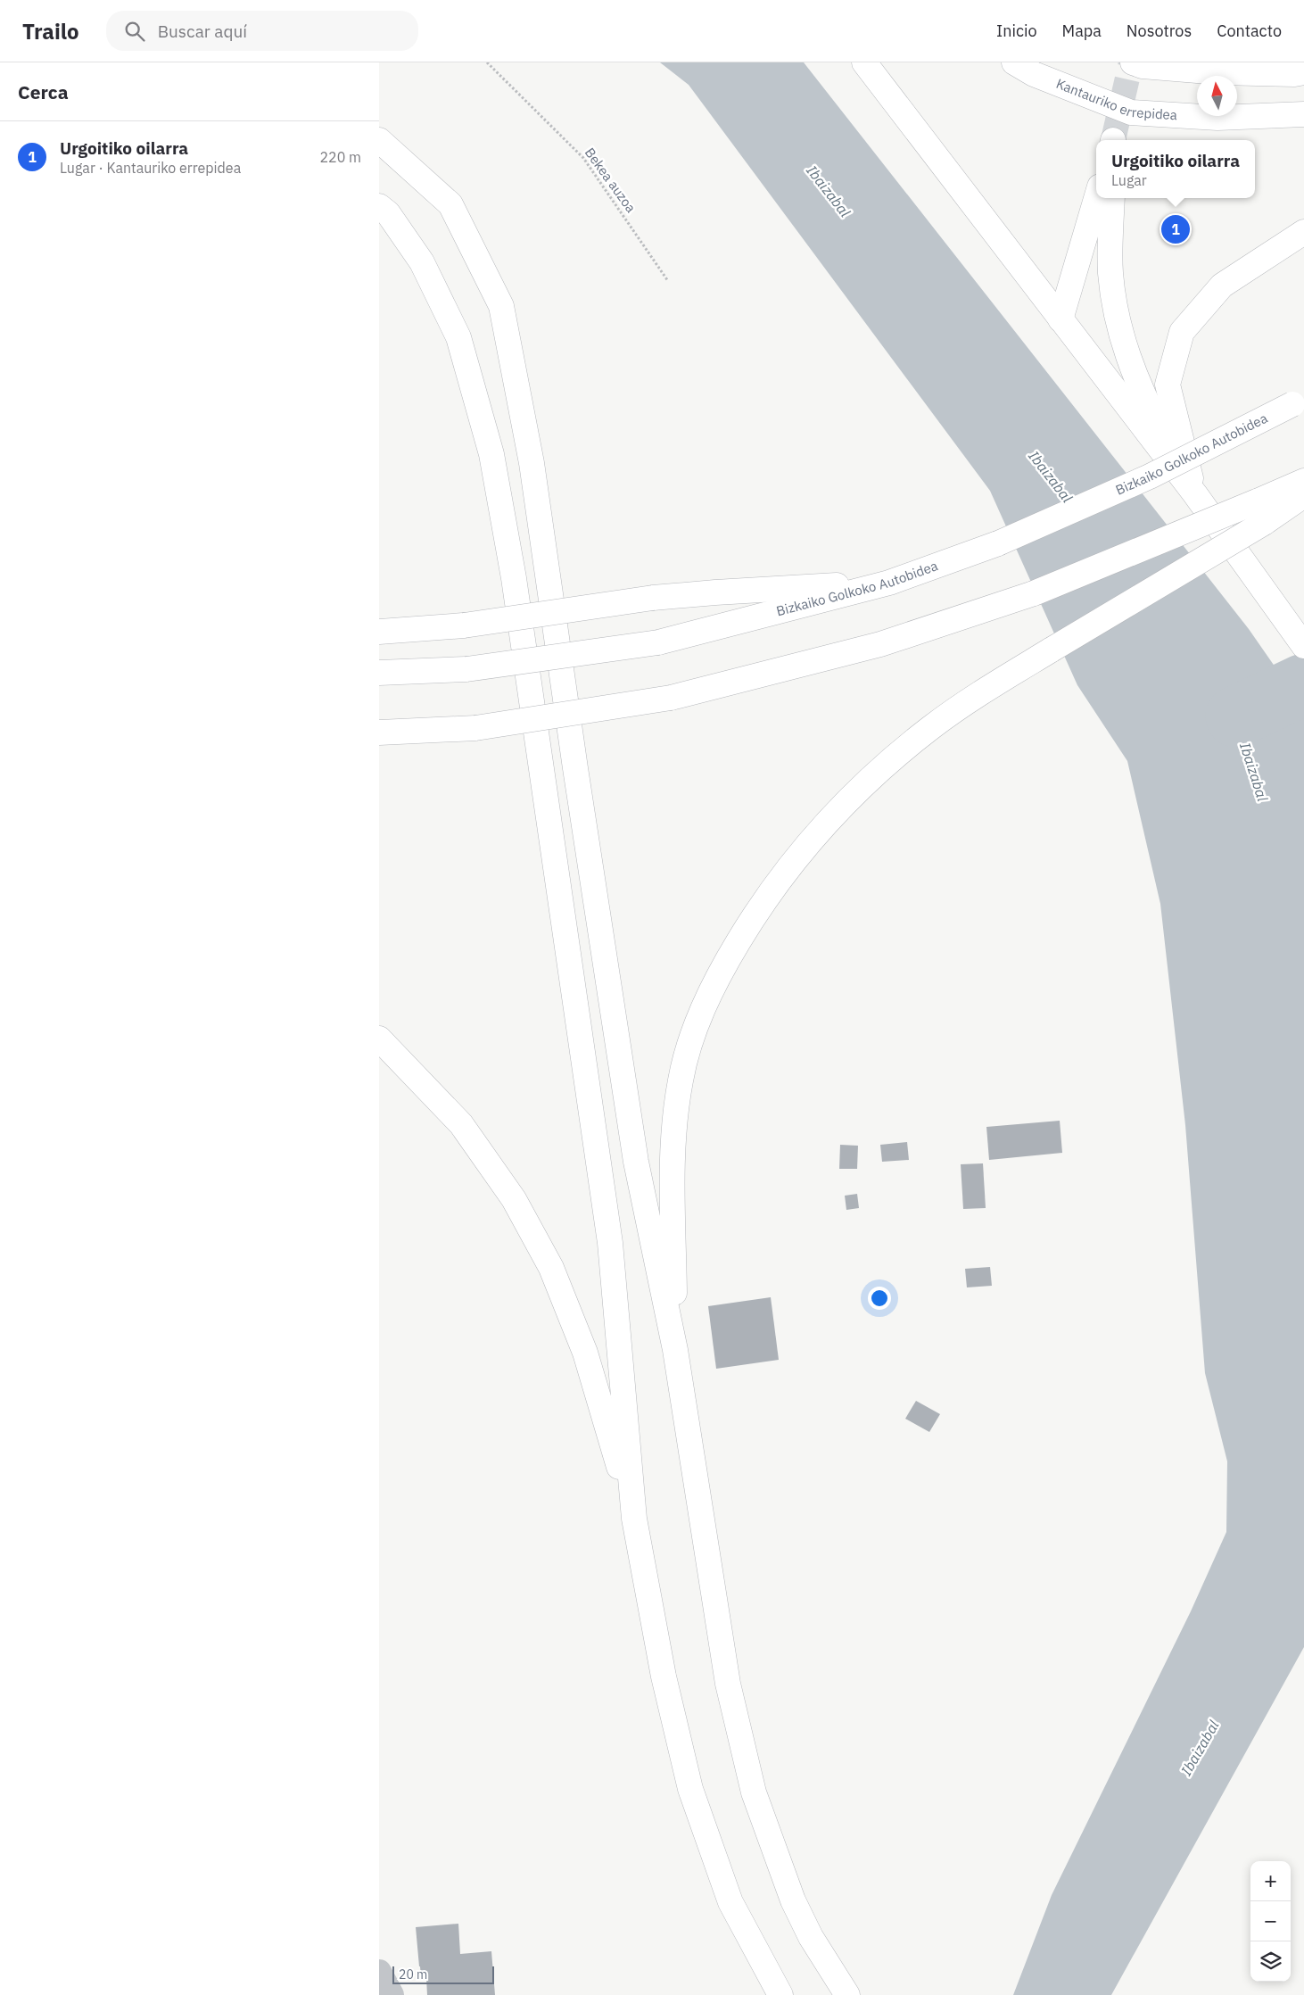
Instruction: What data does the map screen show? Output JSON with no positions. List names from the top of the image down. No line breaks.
{"streets":{"highway":["Kantauriko errepidea","Bizkaiko Golkoko Autobidea"],"path":["Bekea auzoa"]},"water":["Ibaizabal"],"scale_bar":"20 m","north":"top","page":{"header":"Trailo","search":"Buscar aquí","nav":["Inicio","Mapa","Nosotros","Contacto"],"heading":"Cerca","list":[{"mark":"1","name":"Urgoitiko oilarra","note":"Lugar · Kantauriko errepidea","value":"220 m"}],"popup":["Urgoitiko oilarra","Lugar"],"pins":"1","map_buttons":["+","−"],"scale":"20 m"}}
